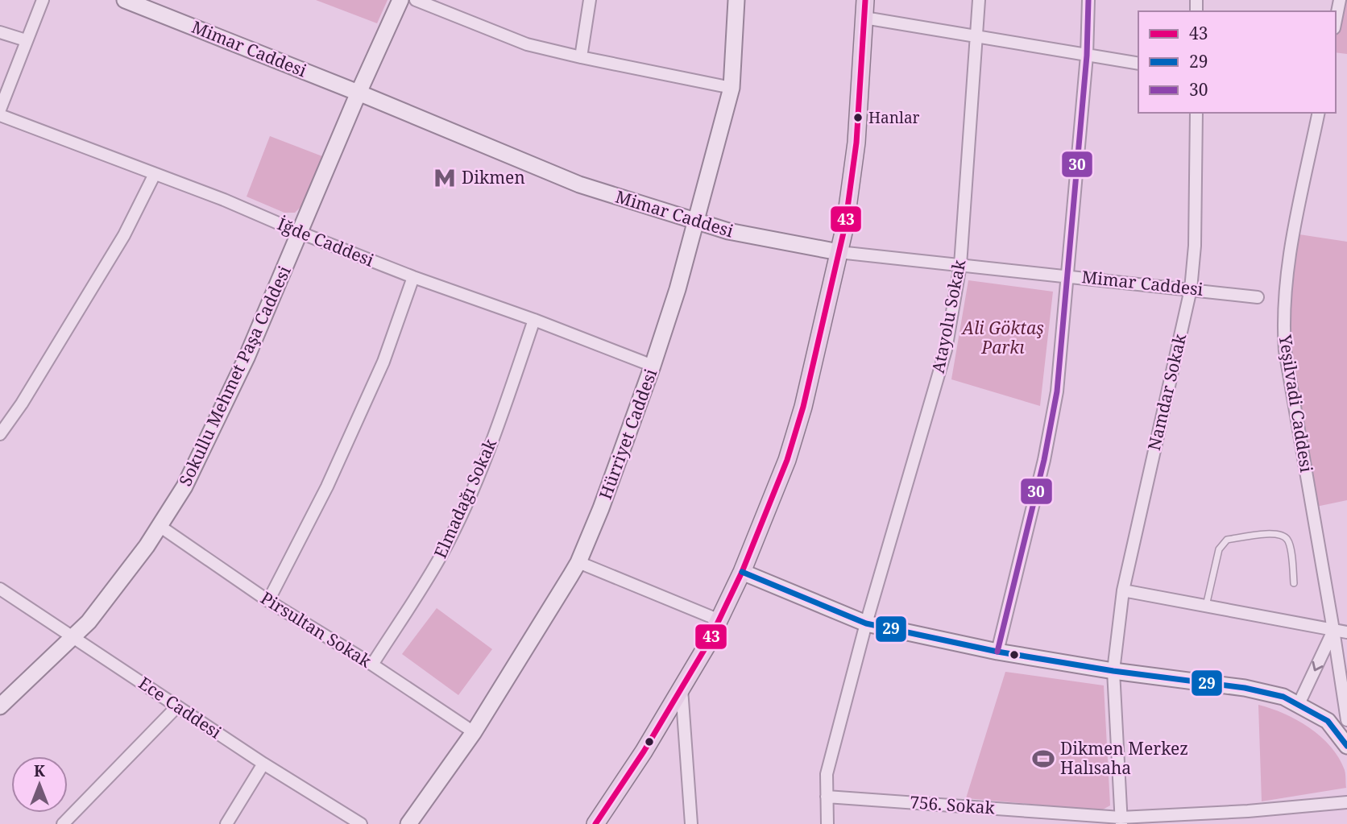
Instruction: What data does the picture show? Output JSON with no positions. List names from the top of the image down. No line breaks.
{"streets":{"main road":["Mimar Caddesi","Sokullu Mehmet Paşa Caddesi","Hürriyet Caddesi"],"street":["İğde Caddesi","Atayolu Sokak","Namdar Sokak","Yeşilvadi Caddesi","Elmadağı Sokak","Pirsultan Sokak","Ece Caddesi","756. Sokak"]},"crossings":[["Mimar Caddesi","Atayolu Sokak"],["Mimar Caddesi","Sokullu Mehmet Paşa Caddesi"],["Mimar Caddesi","Namdar Sokak"],["Mimar Caddesi","Hürriyet Caddesi"],["İğde Caddesi","Sokullu Mehmet Paşa Caddesi"],["İğde Caddesi","Hürriyet Caddesi"],["İğde Caddesi","Elmadağı Sokak"],["Atayolu Sokak","756. Sokak"],["Sokullu Mehmet Paşa Caddesi","Pirsultan Sokak"],["Sokullu Mehmet Paşa Caddesi","Ece Caddesi"],["Namdar Sokak","756. Sokak"],["Hürriyet Caddesi","Pirsultan Sokak"],["Elmadağı Sokak","Pirsultan Sokak"]],"parks":["Ali Göktaş Parkı"],"places":{"other":["Hanlar"],"metro station":["Dikmen"],"sports":["Dikmen Merkez Halısaha"]},"lines":["transit line 43","transit line 30","transit line 29"],"legend":["43","29","30"],"north":"top"}
